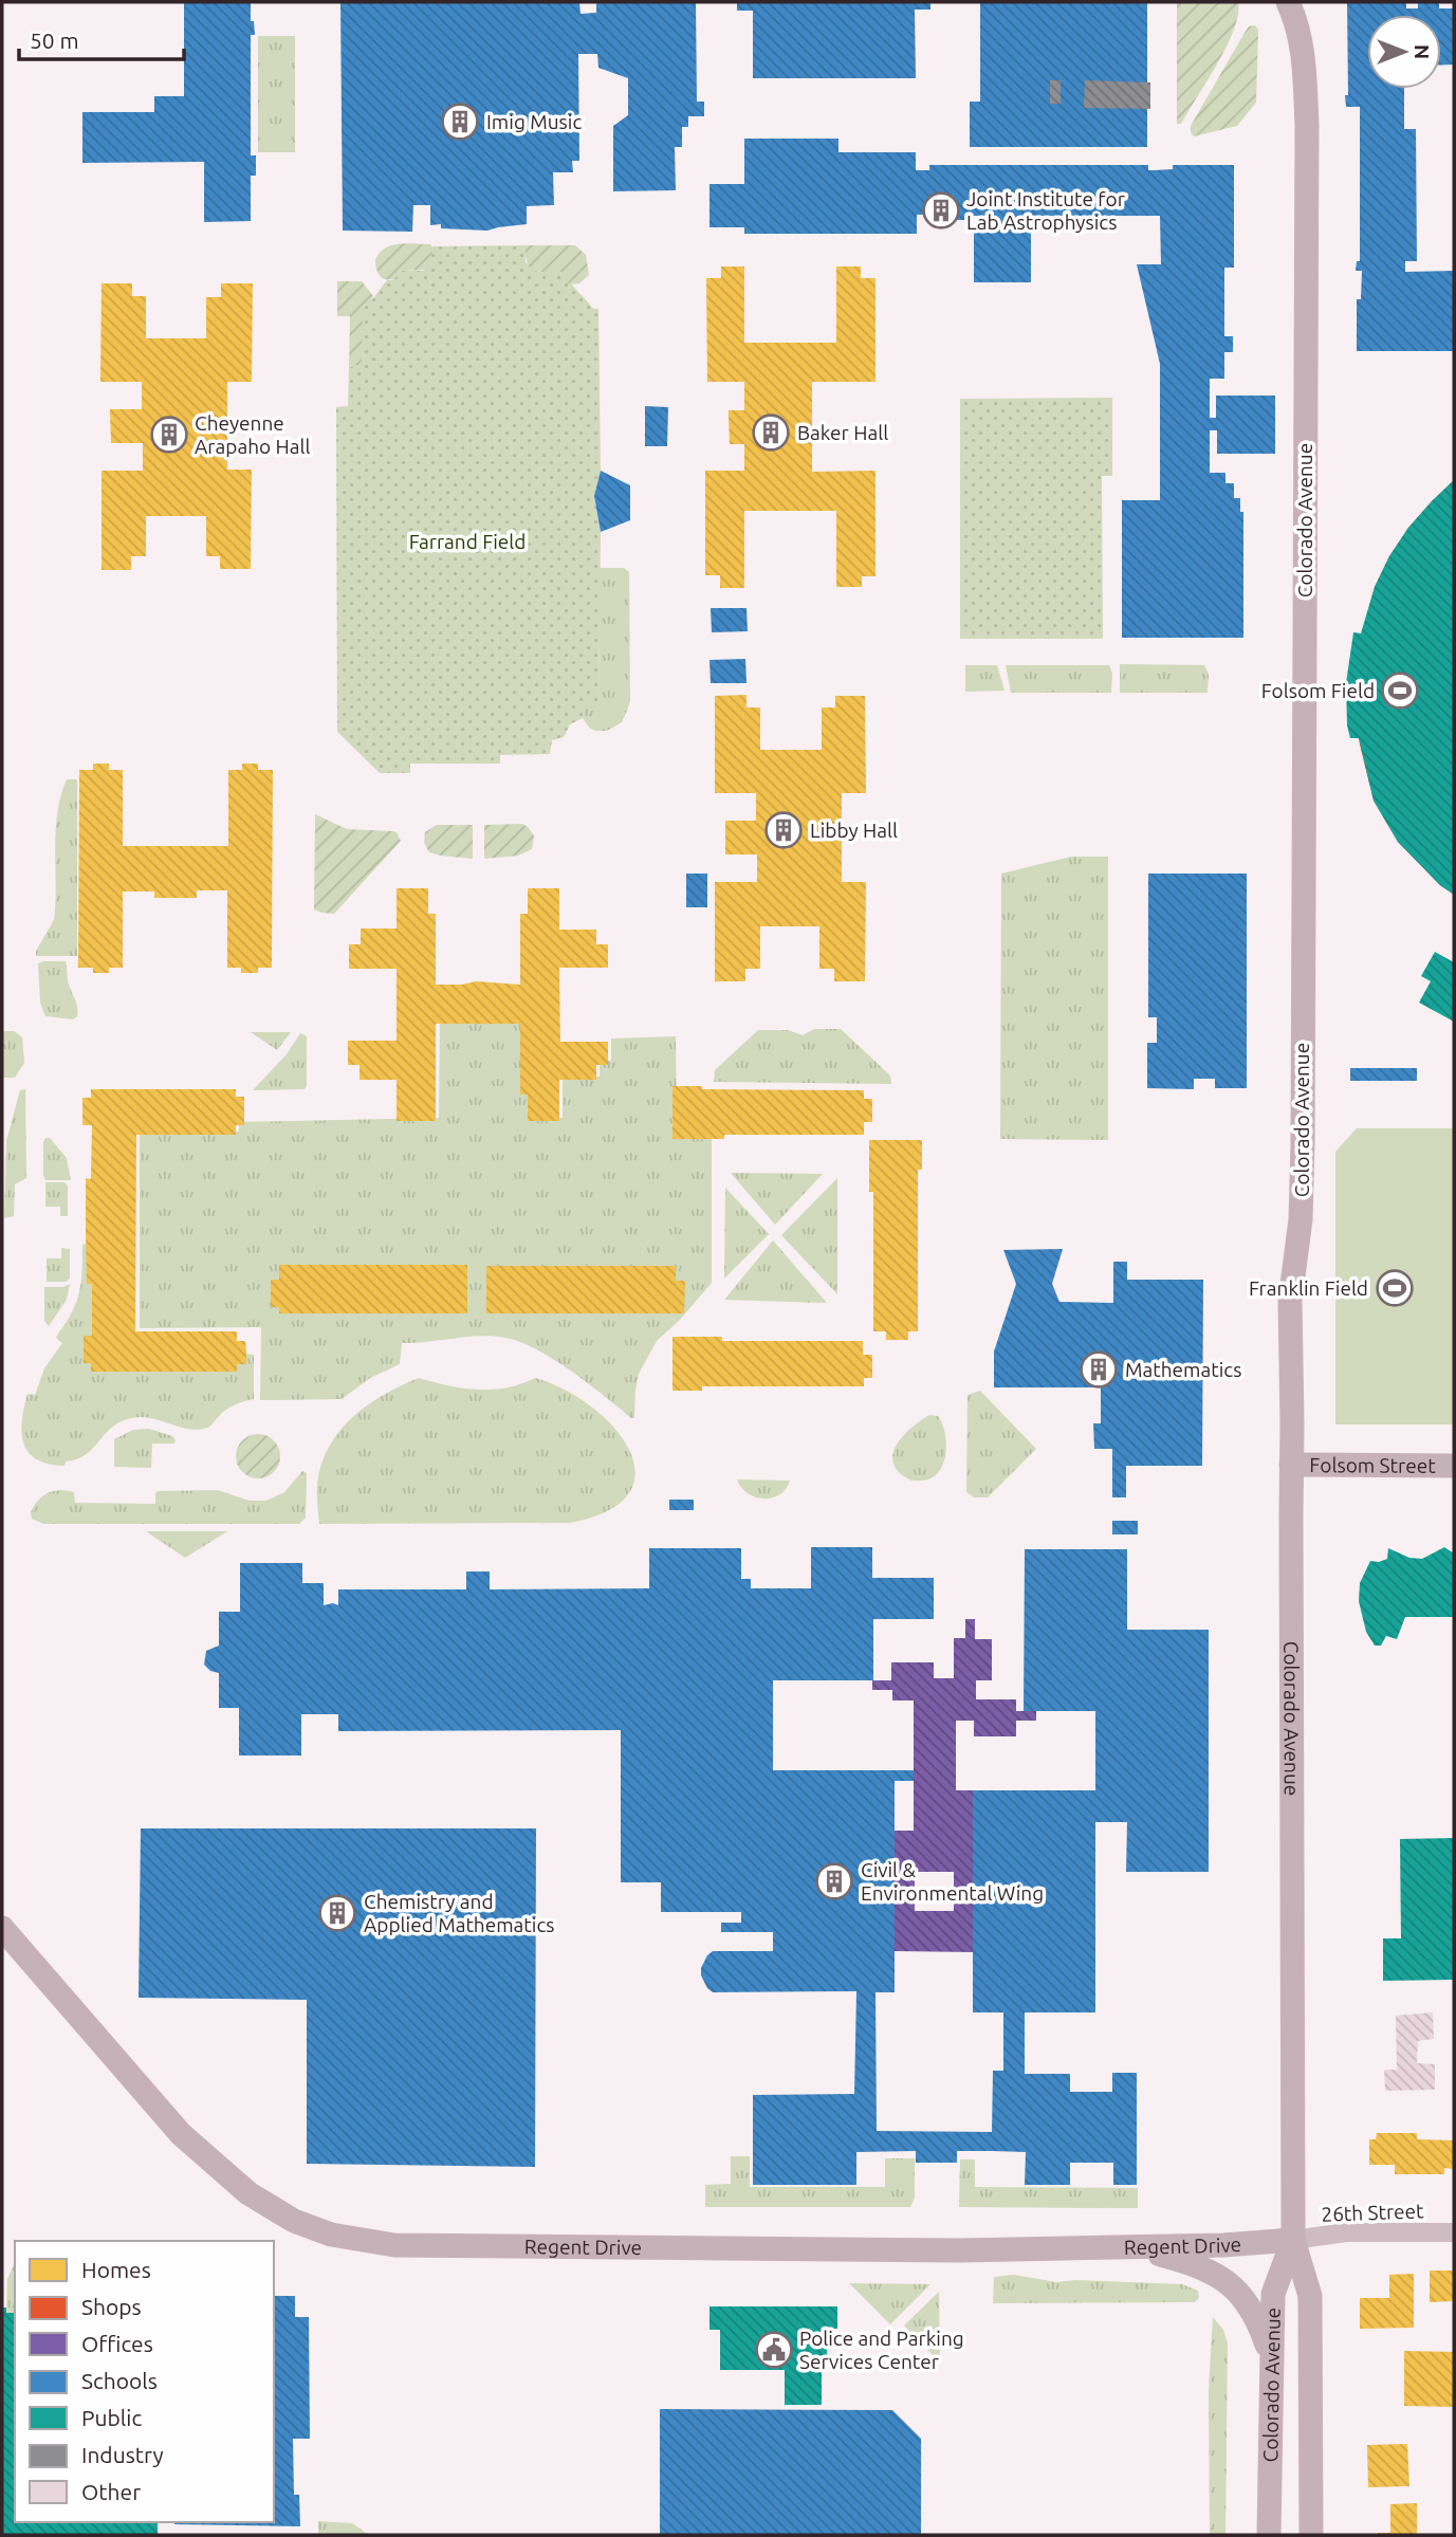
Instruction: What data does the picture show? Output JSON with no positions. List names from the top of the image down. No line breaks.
{"streets":{"street":["Colorado Avenue","Folsom Street","26th Street","Regent Drive"]},"crossings":[["Colorado Avenue","Folsom Street"],["Colorado Avenue","26th Street"],["Colorado Avenue","Regent Drive"],["26th Street","Regent Drive"]],"parks":["Farrand Field"],"places":{"building":["Imig Music","Joint Institute for Lab Astrophysics","Baker Hall","Cheyenne Arapaho Hall","Libby Hall","Mathematics","Civil & Environmental Wing","Chemistry and Applied Mathematics"],"sports":["Folsom Field","Franklin Field"],"public building":["Police and Parking Services Center"]},"legend":["Homes","Shops","Offices","Schools","Public","Industry","Other"],"scale_bar":"50 m","north":"right"}
